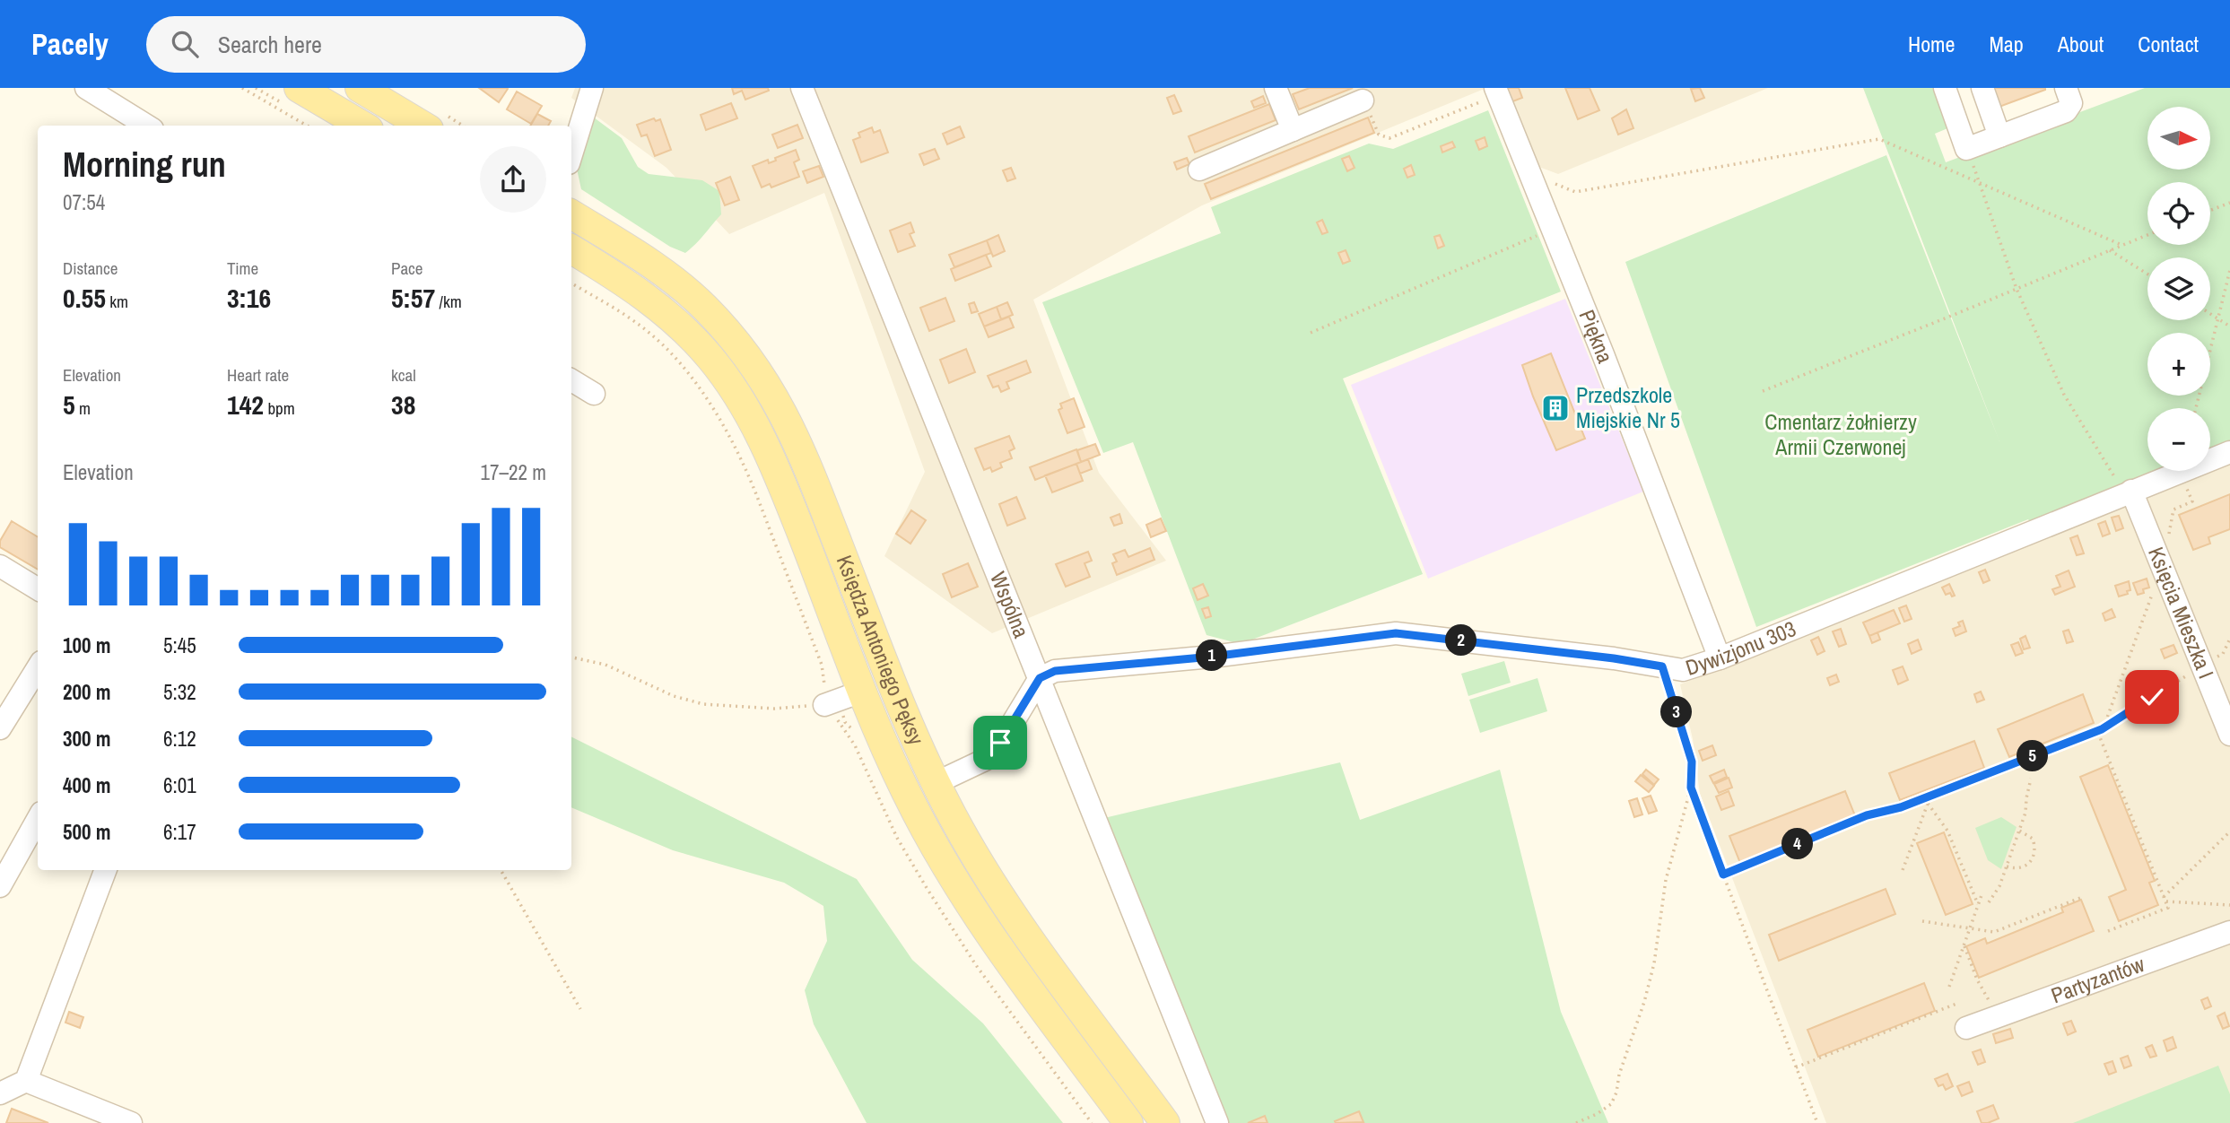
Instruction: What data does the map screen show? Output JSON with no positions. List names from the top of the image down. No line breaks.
{"streets":{"main road":["Księdza Antoniego Pęksy"],"street":["Piękna","Wspólna","Księcia Mieszka I","Dywizjonu 303","Partyzantów"]},"crossings":[["Piękna","Dywizjonu 303"],["Wspólna","Dywizjonu 303"],["Księcia Mieszka I","Dywizjonu 303"]],"parks":["Cmentarz żołnierzy Armii Czerwonej"],"places":{"building":["Przedszkole Miejskie Nr 5"]},"north":"right","page":{"header":"Pacely","search":"Search here","nav":["Home","Map","About","Contact"],"map_buttons":["+","−"],"heading":["Morning run","07:54"],"stats":[["Distance","0.55 km"],["Time","3:16"],["Pace","5:57 /km"],["Elevation","5 m"],["Heart rate","142 bpm"],["kcal","38"]],"chart":["Elevation","17–22 m"],"list":[{"name":"100 m","note":"5:45"},{"name":"200 m","note":"5:32"},{"name":"300 m","note":"6:12"},{"name":"400 m","note":"6:01"},{"name":"500 m","note":"6:17"}],"pins":["2","1","3","5","4"]}}
